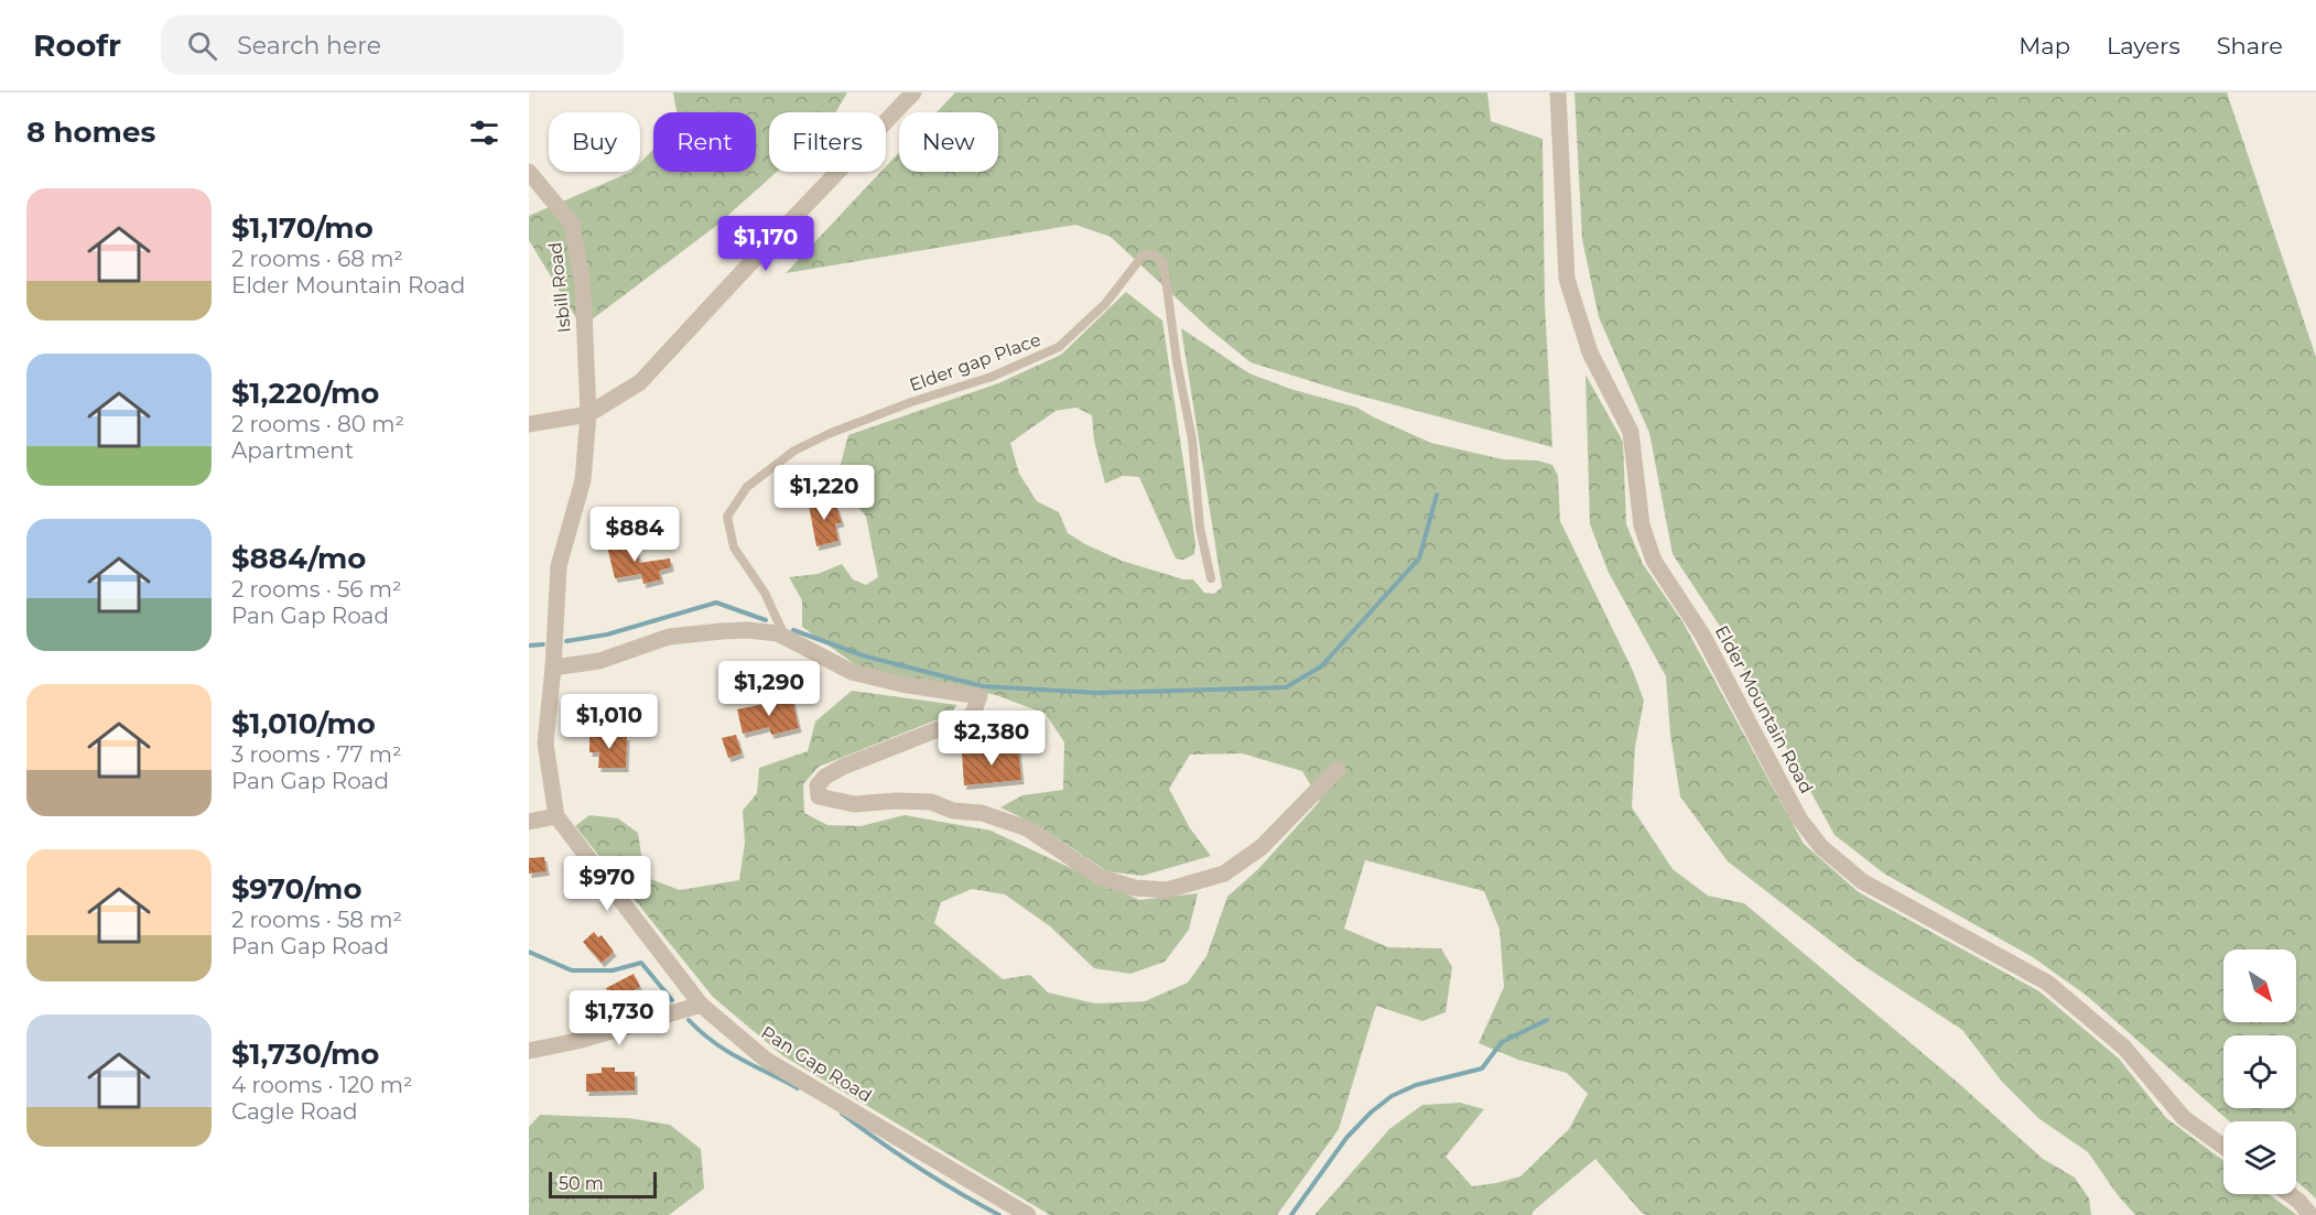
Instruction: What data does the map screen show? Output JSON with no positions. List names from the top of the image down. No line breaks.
{"streets":{"street":["Isbill Road","Elder Mountain Road","Pan Gap Road"],"lane":["Elder gap Place"]},"crossings":[["Isbill Road","Pan Gap Road"]],"scale_bar":"50 m","north":"bottom right","page":{"header":"Roofr","search":"Search here","nav":["Map","Layers","Share"],"heading":"8 homes","chip":["Buy","Rent","Filters","New"],"list":[{"name":"$1,170/mo","note":"2 rooms · 68 m² · Elder Mountain Road"},{"name":"$1,220/mo","note":"2 rooms · 80 m² · Apartment"},{"name":"$884/mo","note":"2 rooms · 56 m² · Pan Gap Road"},{"name":"$1,010/mo","note":"3 rooms · 77 m² · Pan Gap Road"},{"name":"$970/mo","note":"2 rooms · 58 m² · Pan Gap Road"},{"name":"$1,730/mo","note":"4 rooms · 120 m² · Cagle Road"}],"price":["$1,170","$1,220","$884","$1,290","$1,010","$2,380","$970","$1,730"],"scale":"50 m"}}
